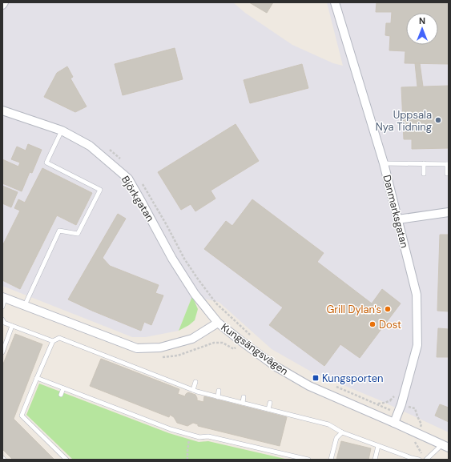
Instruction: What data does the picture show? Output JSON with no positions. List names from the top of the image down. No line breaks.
{"streets":{"street":["Björkgatan","Danmarksgatan","Kungsängsvägen"]},"crossings":[["Björkgatan","Kungsängsvägen"],["Danmarksgatan","Kungsängsvägen"]],"places":{"other":["Uppsala Nya Tidning","Grill Dylan's","Dost"],"transit":["Kungsporten"]},"north":"top"}
